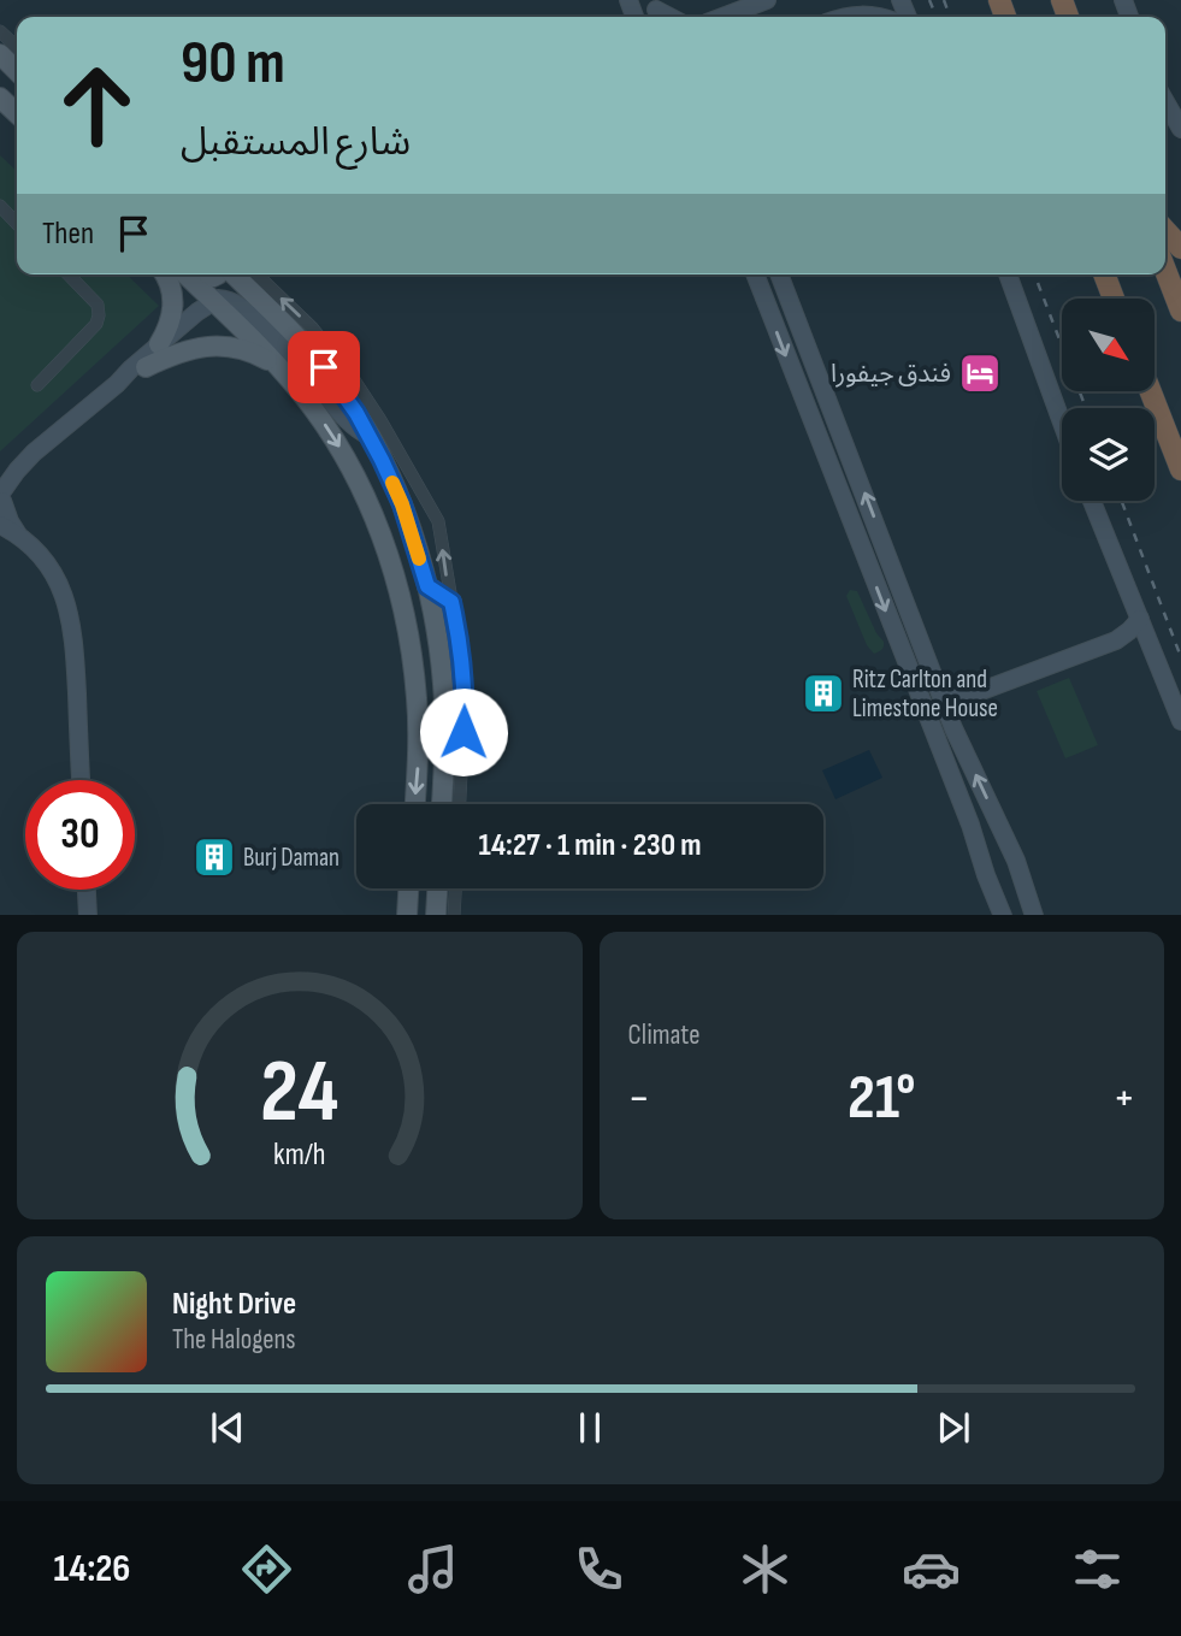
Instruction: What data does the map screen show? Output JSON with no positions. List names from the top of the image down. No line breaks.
{"places":{"hotel":["فندق جيفورا"],"building":["Ritz Carlton and Limestone House","Burj Daman"]},"north":"bottom right","page":{"turn":["90 m","شارع المستقبل"],"then":"Then","limit":"30","trip":"14:27 · 1 min · 230 m","tile":"Climate","heat":["−","21°","+"],"song":["Night Drive","The Halogens"],"tabs":"14:26","gauge":["24","km/h"]}}
